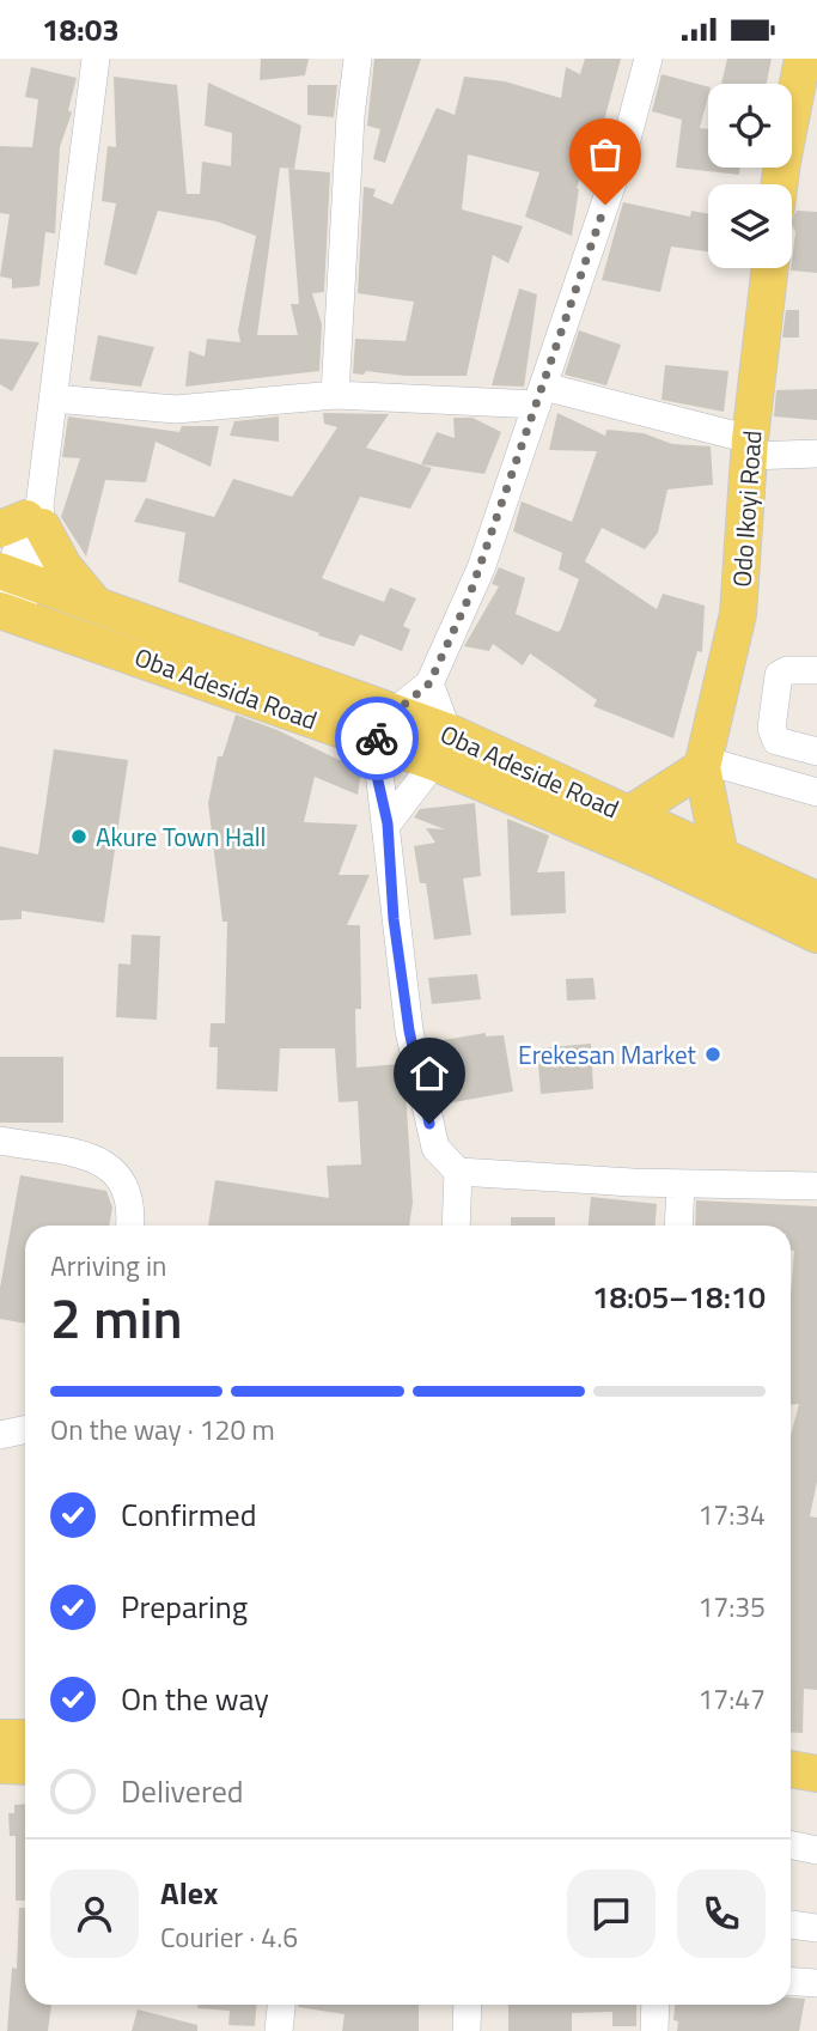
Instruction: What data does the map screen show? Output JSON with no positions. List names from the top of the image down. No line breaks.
{"streets":{"main road":["Odo Ikoyi Road","Oba Adesida Road","Oba Adeside Road"]},"crossings":[["Oba Adesida Road","Oba Adeside Road"]],"places":["Akure Town Hall","Erekesan Market"],"page":{"status":"18:03","heading":["2 min","Arriving in","18:05–18:10"],"panel":["Alex","Courier · 4.6"],"bar":"On the way · 120 m","list":[["Confirmed","17:34"],["Preparing","17:35"],["On the way","17:47"],"Delivered"]}}
